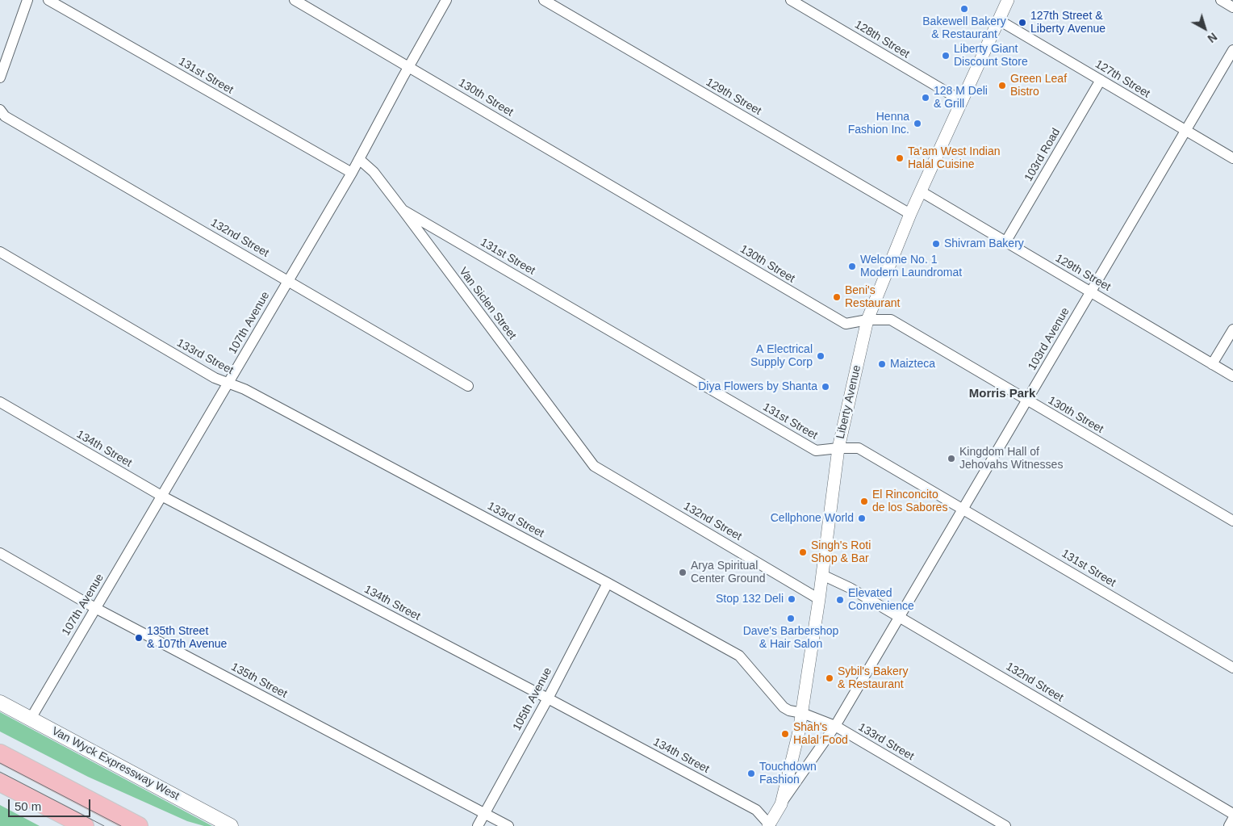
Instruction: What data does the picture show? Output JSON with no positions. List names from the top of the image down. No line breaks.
{"streets":{"main road":["Van Wyck Expressway West"],"street":["128th Street","131st Street","127th Street","129th Street","130th Street","103rd Road","132nd Street","Van Siclen Street","107th Avenue","103rd Avenue","133rd Street","Liberty Avenue","134th Street","135th Street","105th Avenue"]},"crossings":[["128th Street","Liberty Avenue"],["131st Street","Van Siclen Street"],["131st Street","107th Avenue"],["131st Street","103rd Avenue"],["131st Street","Liberty Avenue"],["127th Street","103rd Road"],["127th Street","103rd Avenue"],["127th Street","Liberty Avenue"],["129th Street","103rd Road"],["129th Street","103rd Avenue"],["129th Street","Liberty Avenue"],["130th Street","107th Avenue"],["130th Street","103rd Avenue"],["130th Street","Liberty Avenue"],["132nd Street","Van Siclen Street"],["132nd Street","107th Avenue"],["132nd Street","103rd Avenue"],["132nd Street","Liberty Avenue"],["Van Siclen Street","107th Avenue"],["107th Avenue","133rd Street"],["107th Avenue","134th Street"],["107th Avenue","135th Street"],["107th Avenue","Van Wyck Expressway West"],["103rd Avenue","133rd Street"],["103rd Avenue","Liberty Avenue"],["133rd Street","Liberty Avenue"],["133rd Street","105th Avenue"],["Liberty Avenue","134th Street"],["134th Street","105th Avenue"],["135th Street","105th Avenue"]],"districts":["Morris Park"],"places":["Bakewell Bakery & Restaurant","127th Street & Liberty Avenue","Liberty Giant Discount Store","Green Leaf Bistro","128 M Deli & Grill","Henna Fashion Inc.","Ta'am West Indian Halal Cuisine","Shivram Bakery","Welcome No. 1 Modern Laundromat","Beni's Restaurant","A Electrical Supply Corp","Maizteca","Diya Flowers by Shanta","Kingdom Hall of Jehovahs Witnesses","El Rinconcito de los Sabores","Cellphone World","Singh's Roti Shop & Bar","Arya Spiritual Center Ground","Stop 132 Deli","Elevated Convenience","Dave's Barbershop & Hair Salon","135th Street & 107th Avenue","Sybil's Bakery & Restaurant","Shah's Halal Food","Touchdown Fashion"],"scale_bar":"50 m","north":"bottom right"}
